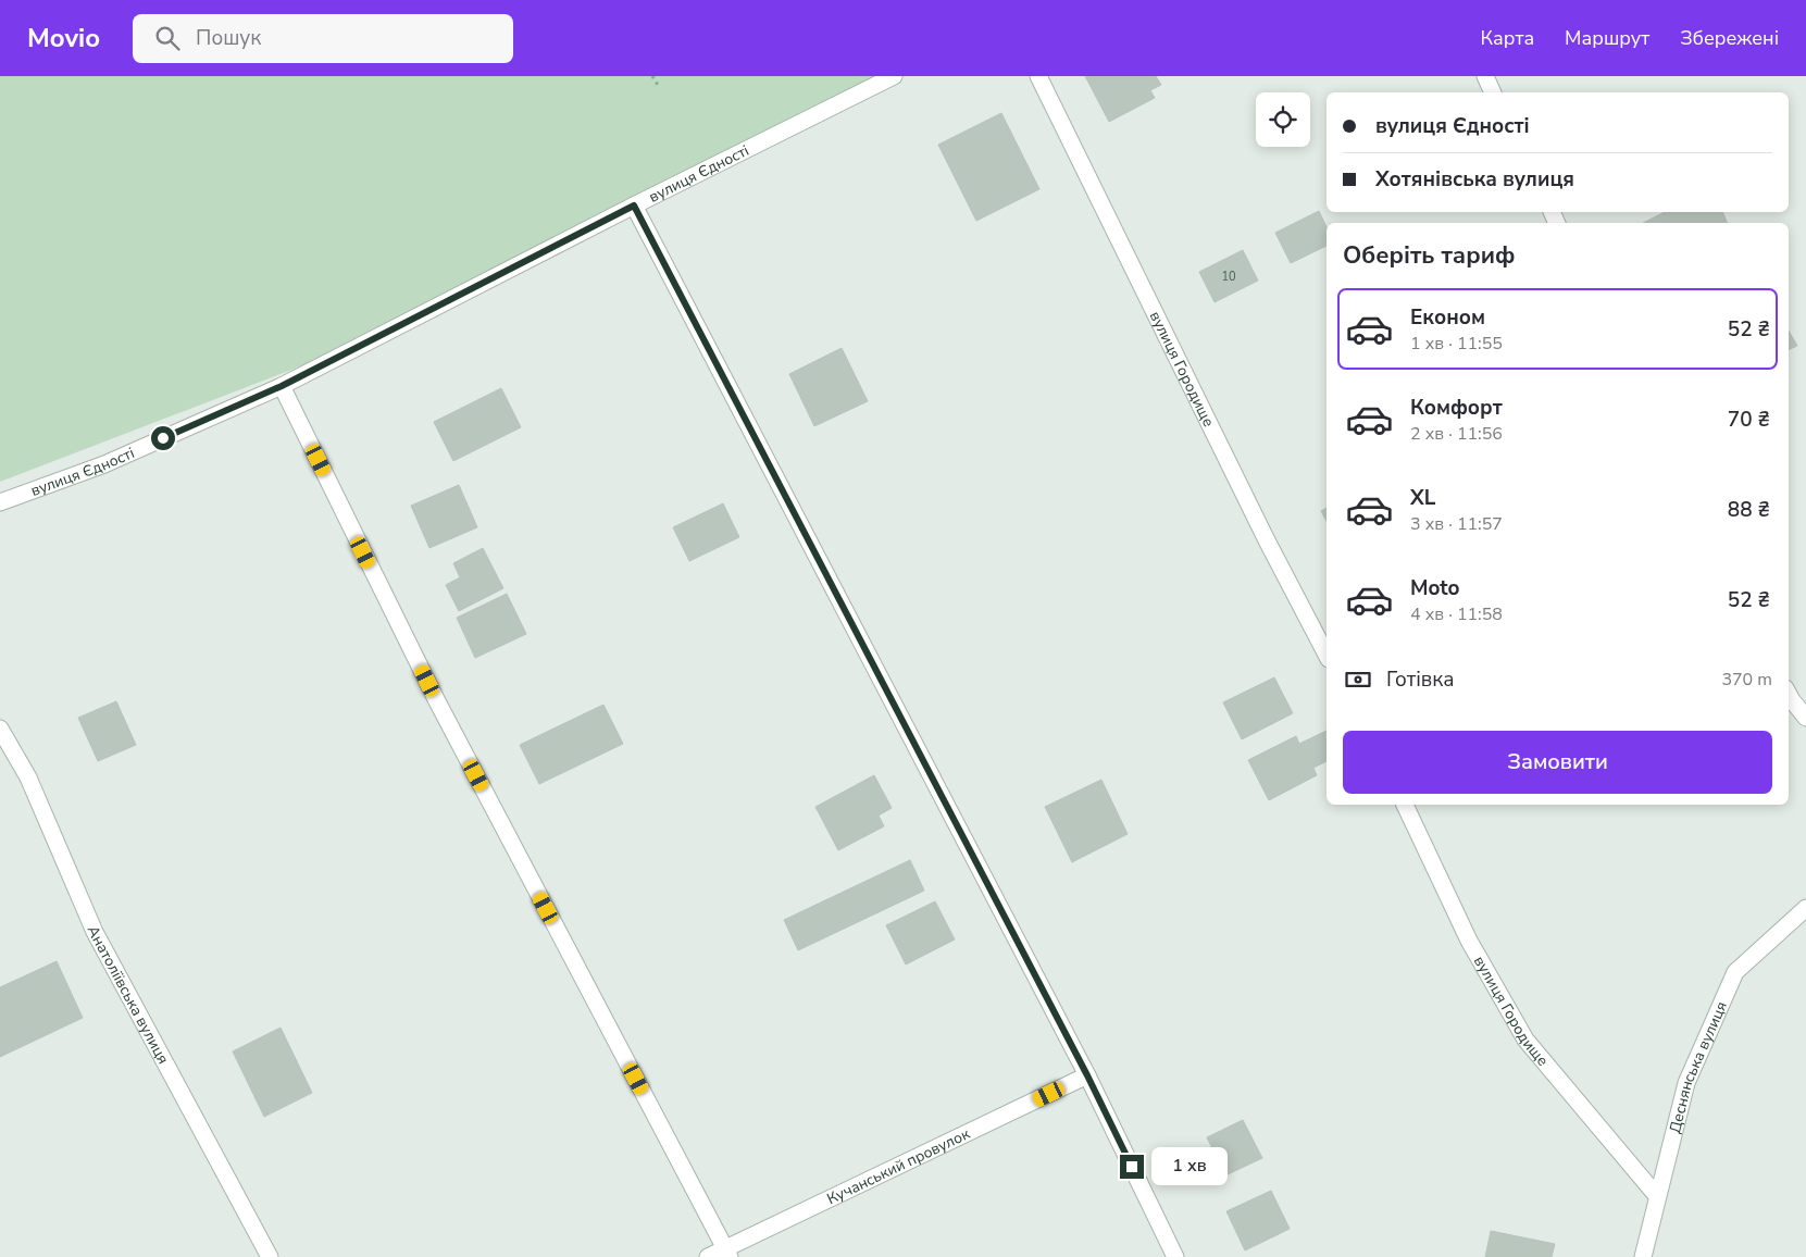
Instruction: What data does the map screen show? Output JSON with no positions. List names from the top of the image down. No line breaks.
{"streets":{"street":["вулиця Єдності","вулиця Городище","Анатоліївська вулиця","Деснянська вулиця","Кучанський провулок"]},"crossings":[["вулиця Городище","Деснянська вулиця"]],"house_numbers":["10"],"page":{"header":"Movio","search":"Пошук","nav":["Карта","Маршрут","Збережені"],"banner":["вулиця Єдності","Хотянівська вулиця"],"heading":"Оберіть тариф","list":[{"name":"Економ","note":"1 хв · 11:55","value":"52 ₴"},{"name":"Комфорт","note":"2 хв · 11:56","value":"70 ₴"},{"name":"XL","note":"3 хв · 11:57","value":"88 ₴"},{"name":"Moto","note":"4 хв · 11:58","value":"52 ₴"}],"pay":["Готівка","370 m"],"buttons":"Замовити","bubble":"1 хв"}}
